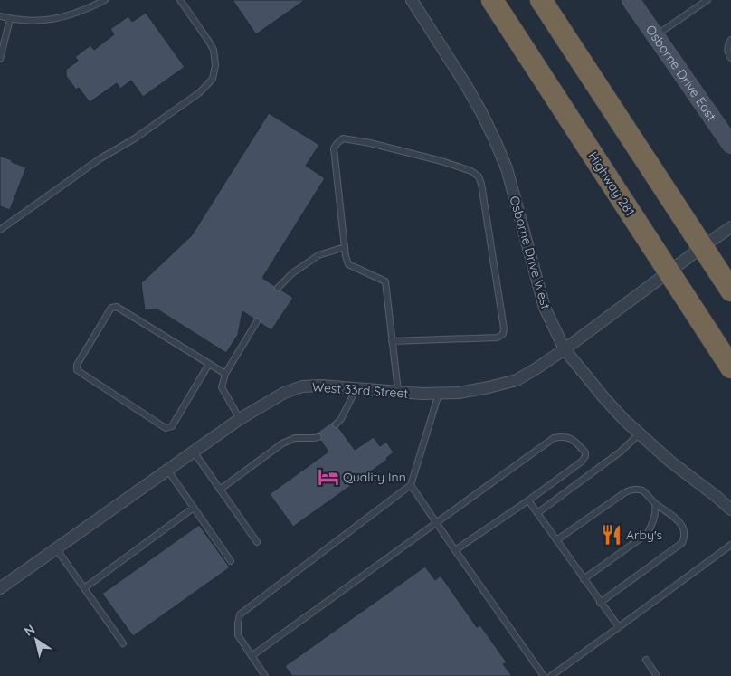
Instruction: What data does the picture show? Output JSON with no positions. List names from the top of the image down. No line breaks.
{"streets":{"highway":["Highway 281"],"street":["Osborne Drive East","Osborne Drive West","West 33rd Street"]},"crossings":[["Highway 281","West 33rd Street"],["Osborne Drive West","West 33rd Street"]],"places":{"hotel":["Quality Inn"],"restaurant":["Arby's"]},"north":"top left"}
